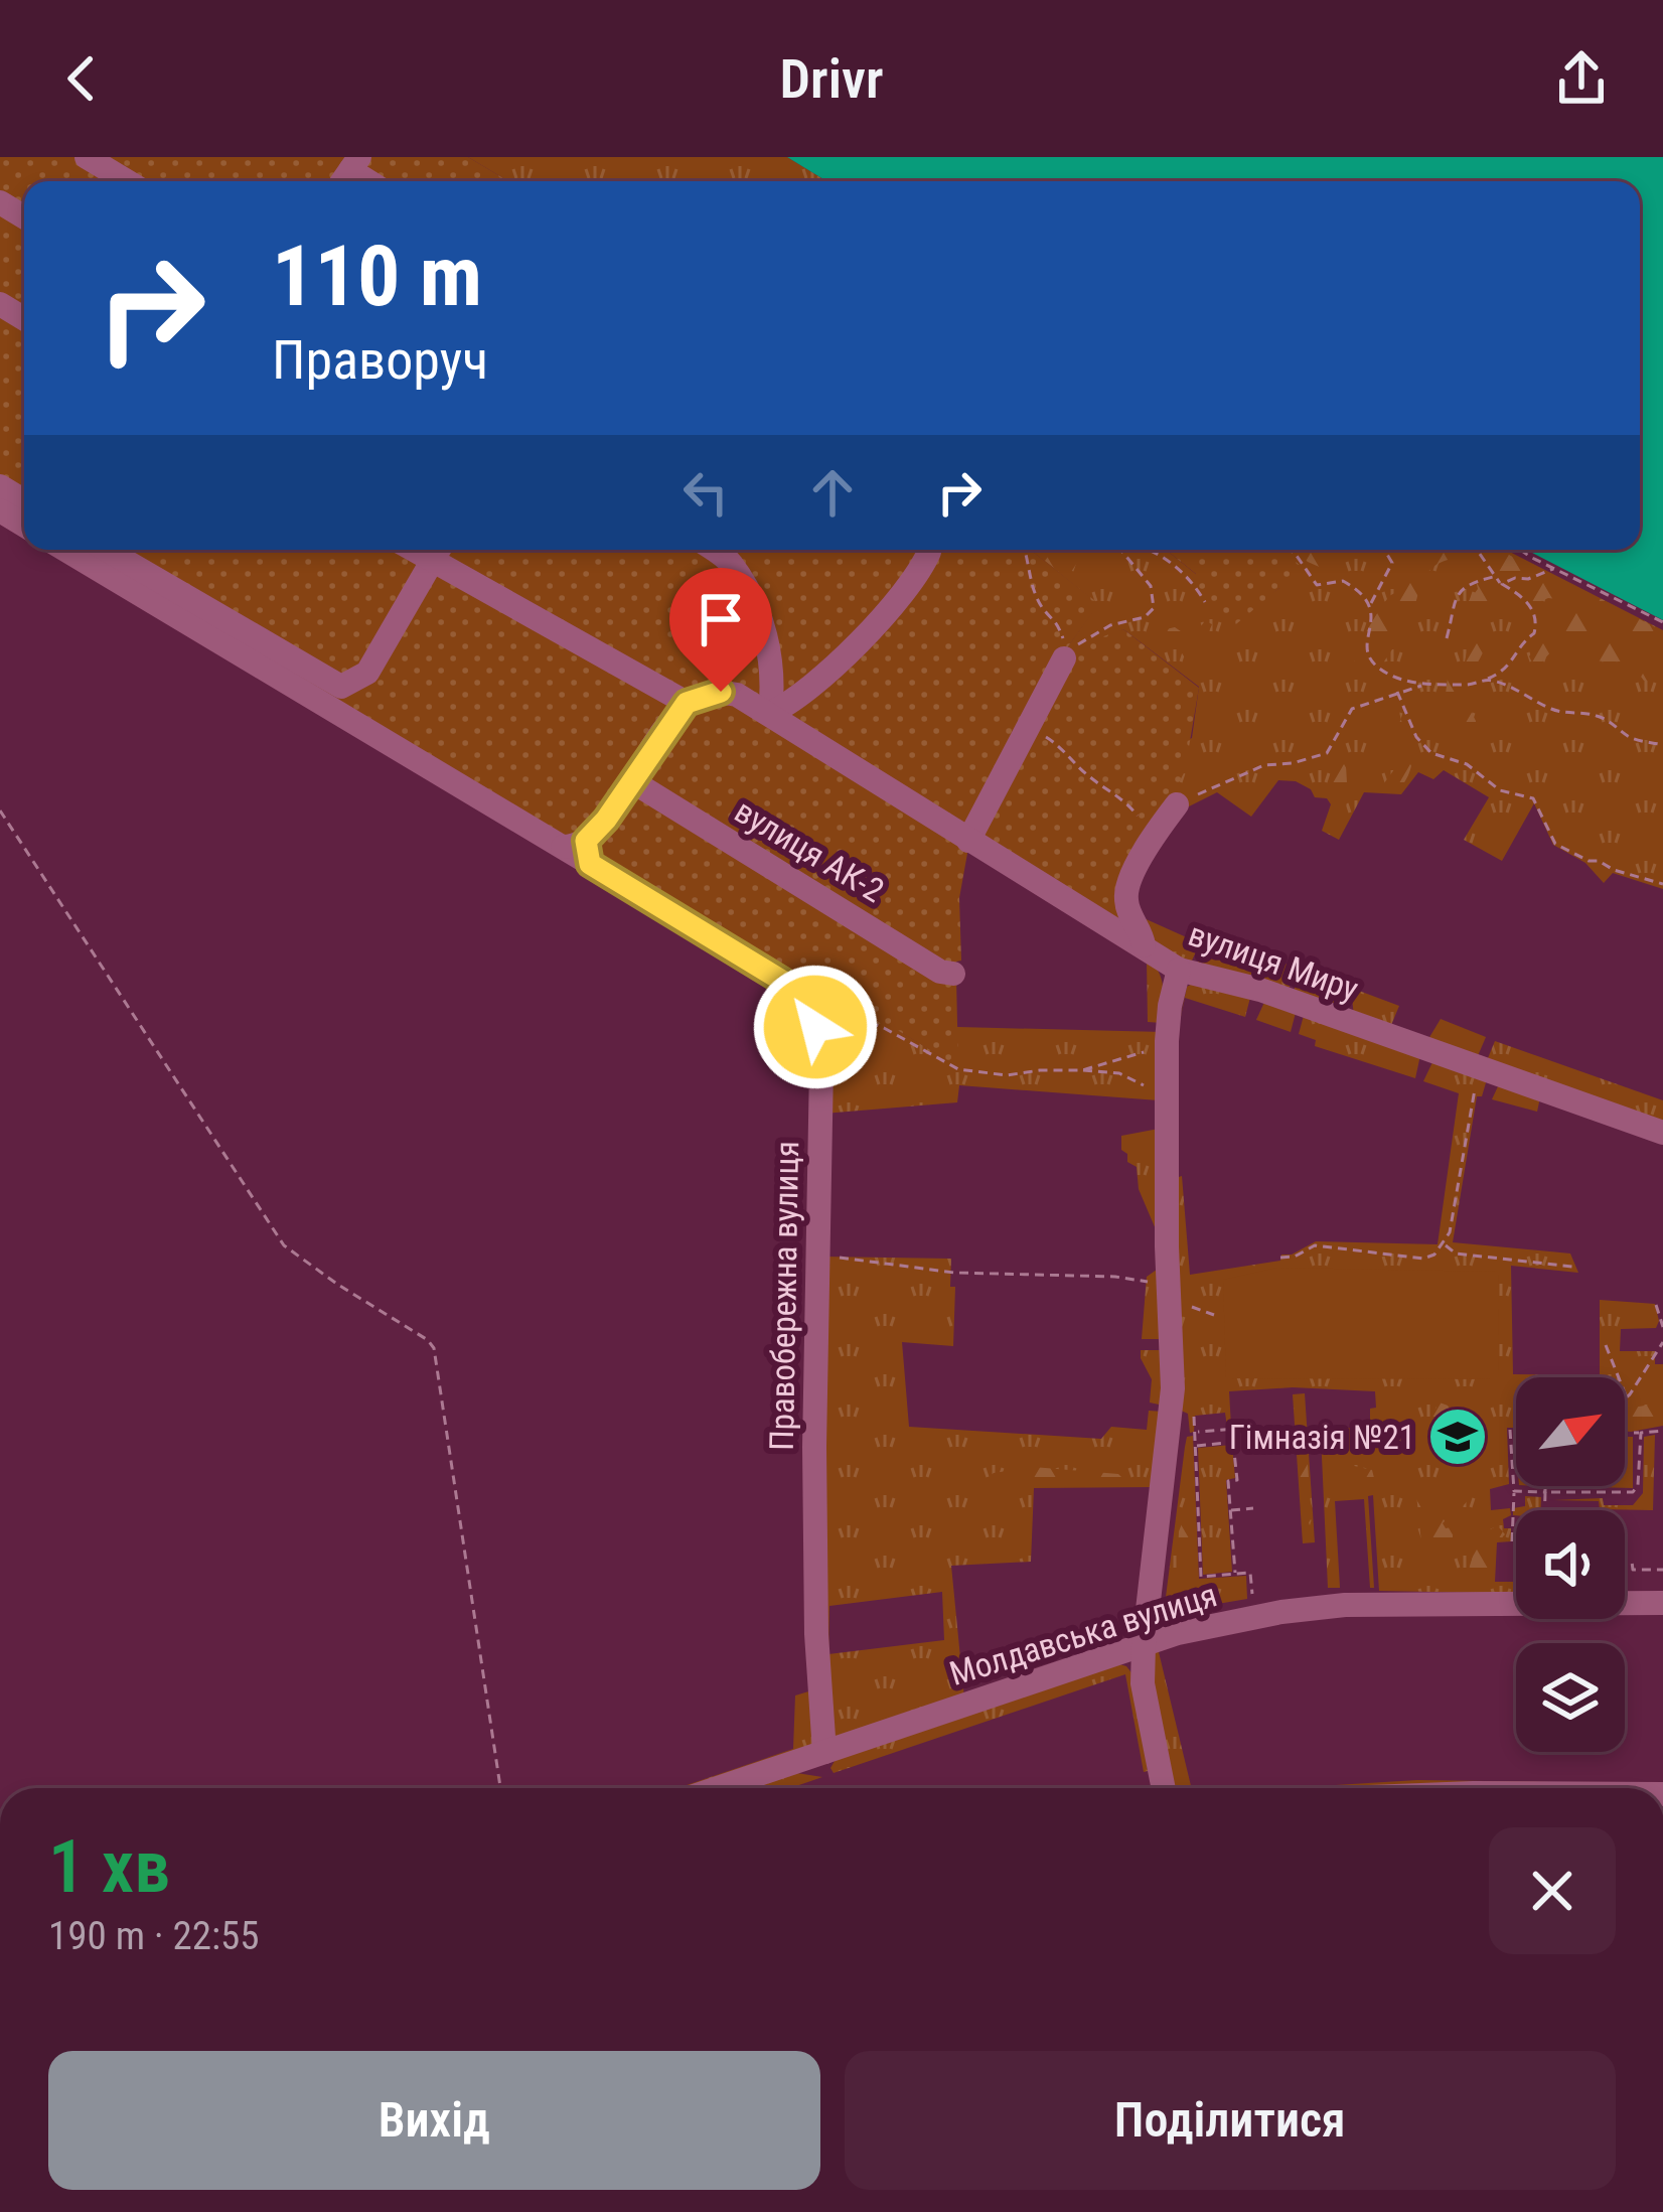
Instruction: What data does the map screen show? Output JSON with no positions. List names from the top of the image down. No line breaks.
{"streets":{"street":["вулиця АК-2","вулиця Миру","Правобережна вулиця","Молдавська вулиця"]},"crossings":[["Правобережна вулиця","Молдавська вулиця"]],"places":{"school or university":["Гімназія №21"]},"north":"top right","page":{"header":"Drivr","turn":["110 m","Праворуч"],"heading":["1 хв","190 m · 22:55"],"buttons":["Вихід","Поділитися"]}}
